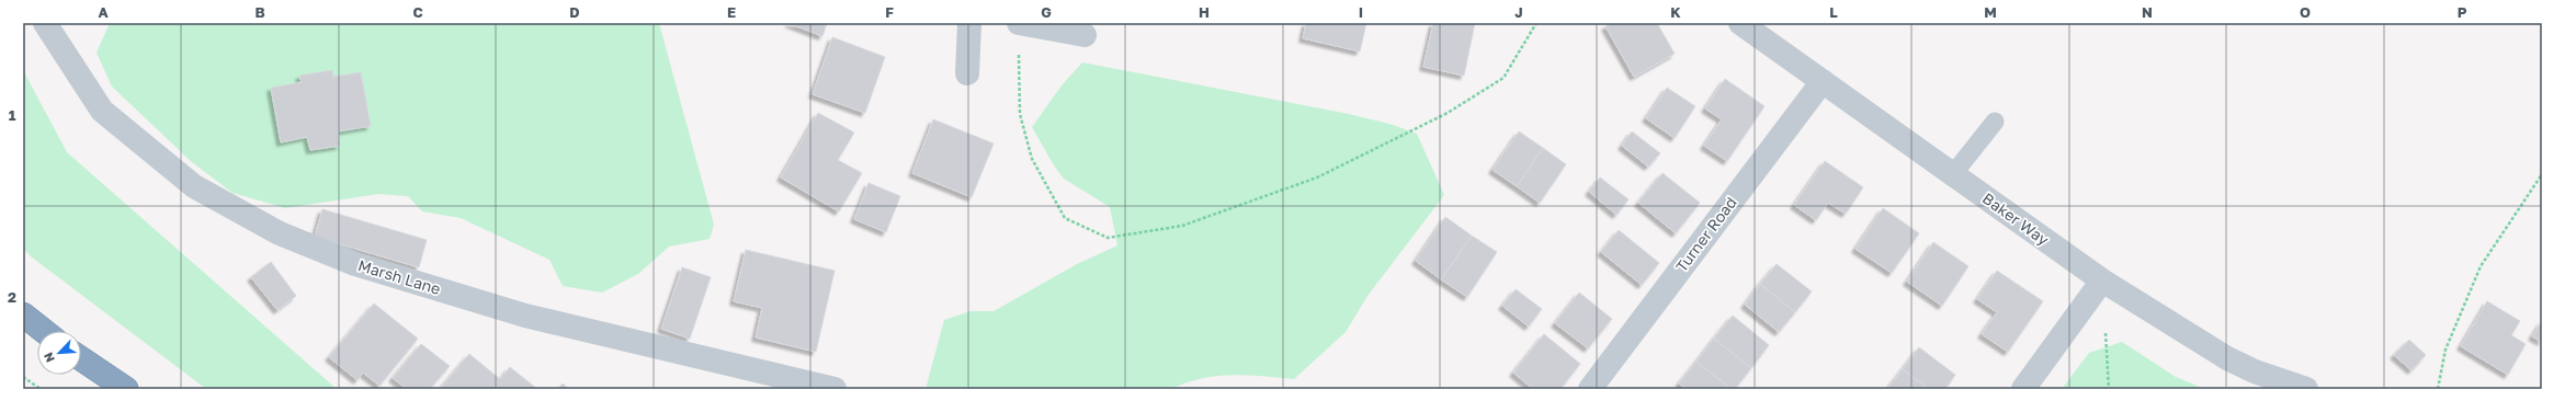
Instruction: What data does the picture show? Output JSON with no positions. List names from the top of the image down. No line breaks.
{"streets":{"street":["Baker Way","Turner Road","Marsh Lane"]},"crossings":[["Baker Way","Turner Road"]],"north":"bottom left","grid":{"columns":["A","B","C","D","E","F","G","H","I","J","K","L","M","N","O","P"],"rows":["1","2"]}}
